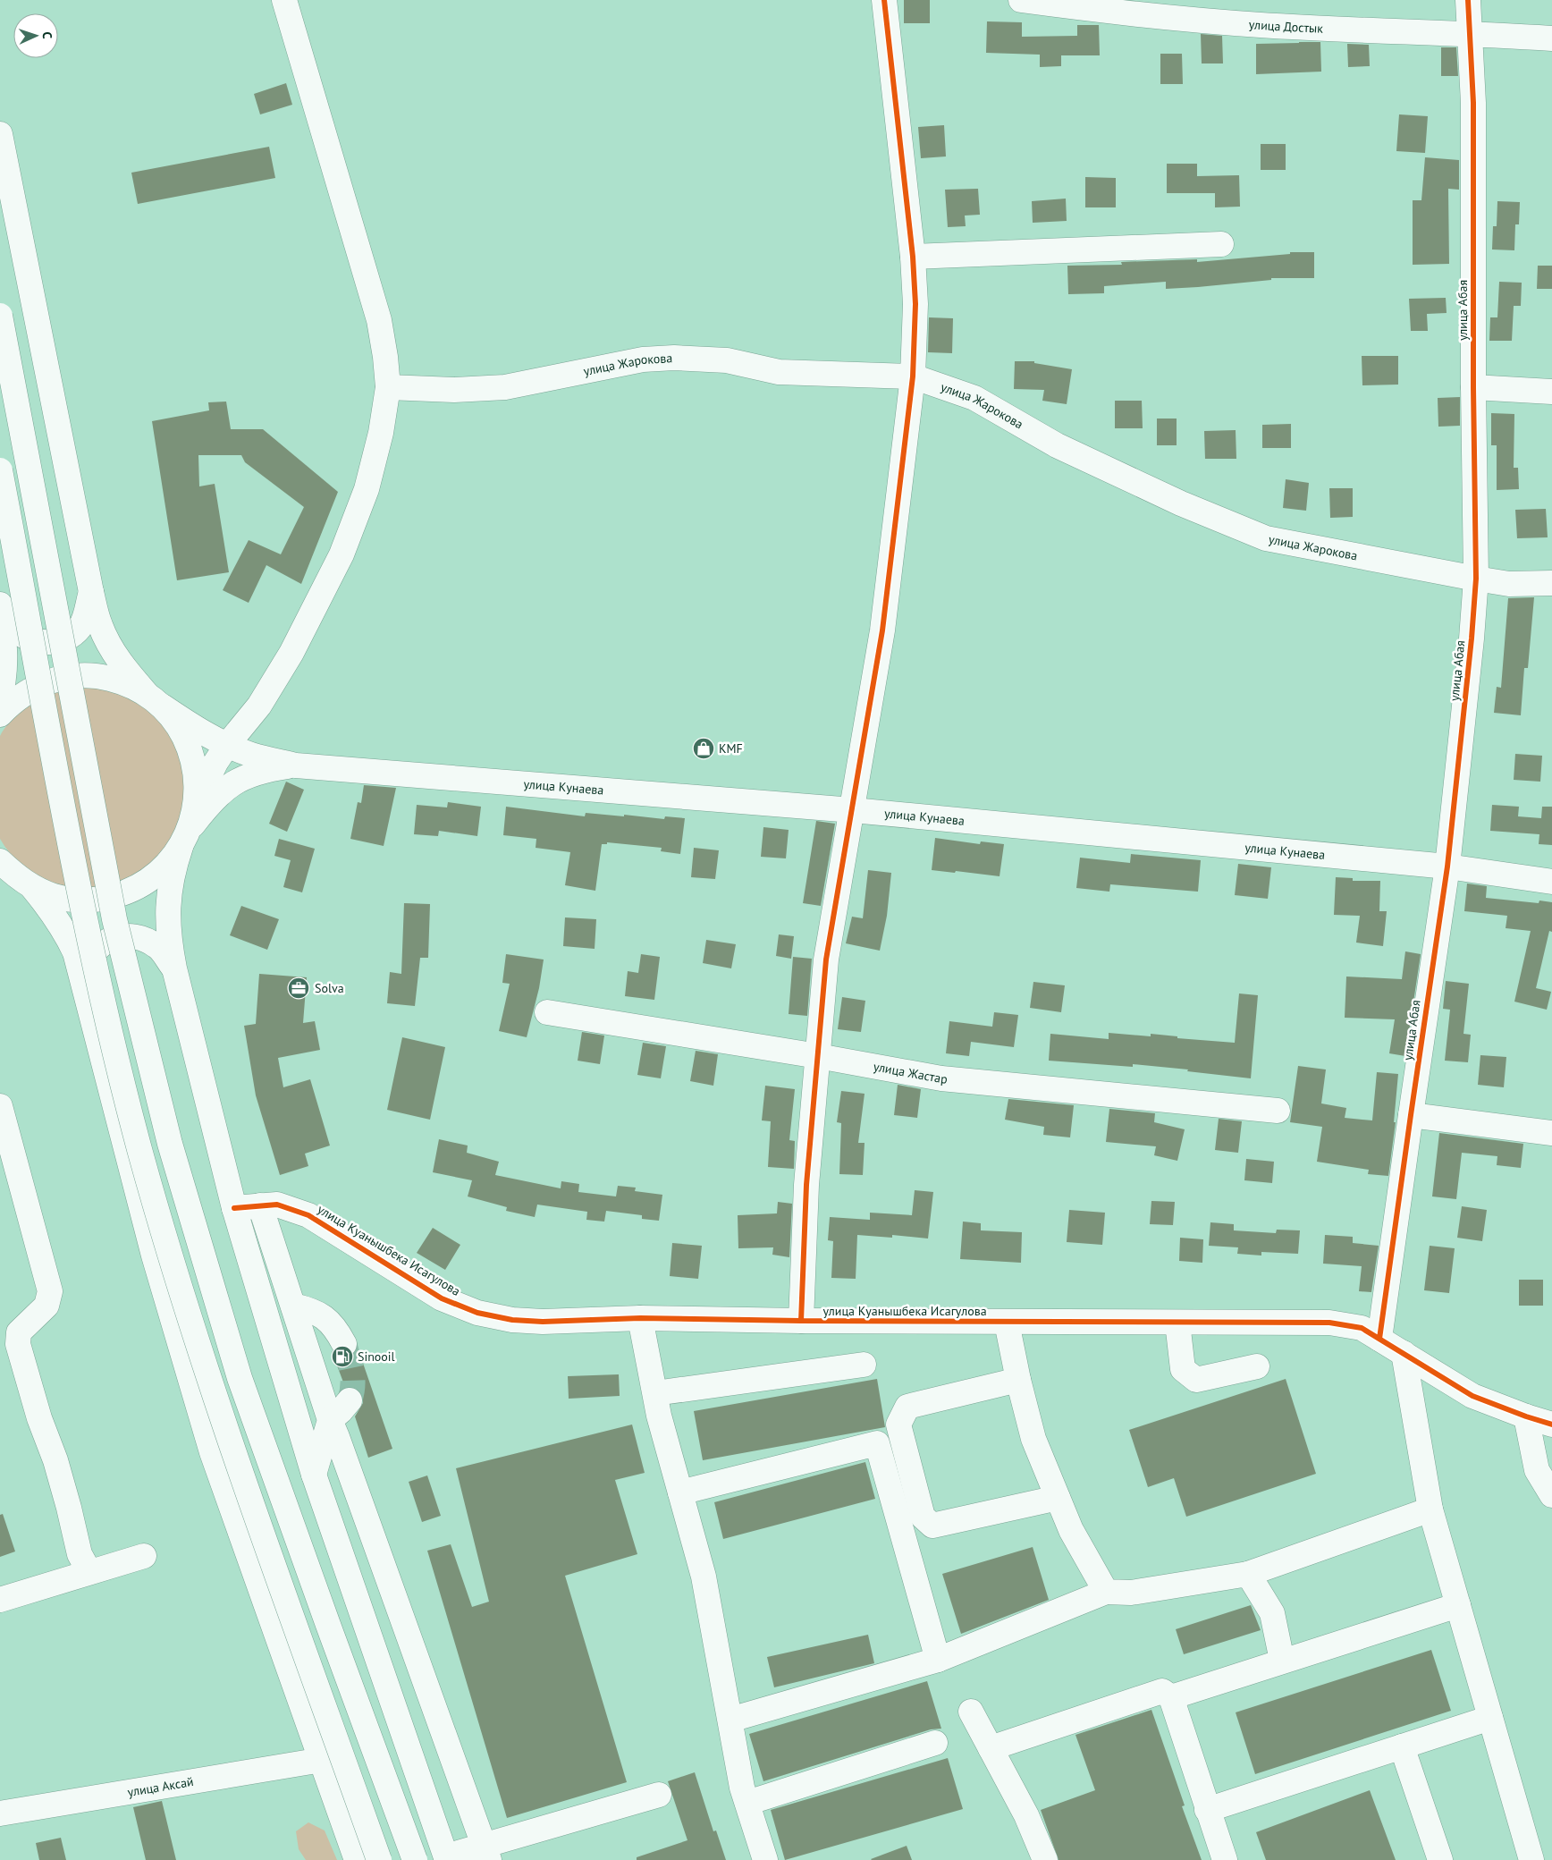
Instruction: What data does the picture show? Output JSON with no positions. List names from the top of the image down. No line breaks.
{"streets":{"main road":["улица Достык","улица Абая","улица Жарокова","улица Кунаева","улица Жастар","улица Куанышбека Исагулова","улица Аксай"]},"crossings":[["улица Достык","улица Абая"],["улица Абая","улица Жарокова"],["улица Абая","улица Кунаева"],["улица Абая","улица Куанышбека Исагулова"]],"places":{"shop":["KMF"],"office":["Solva"],"fuel station":["Sinooil"]},"north":"right"}
